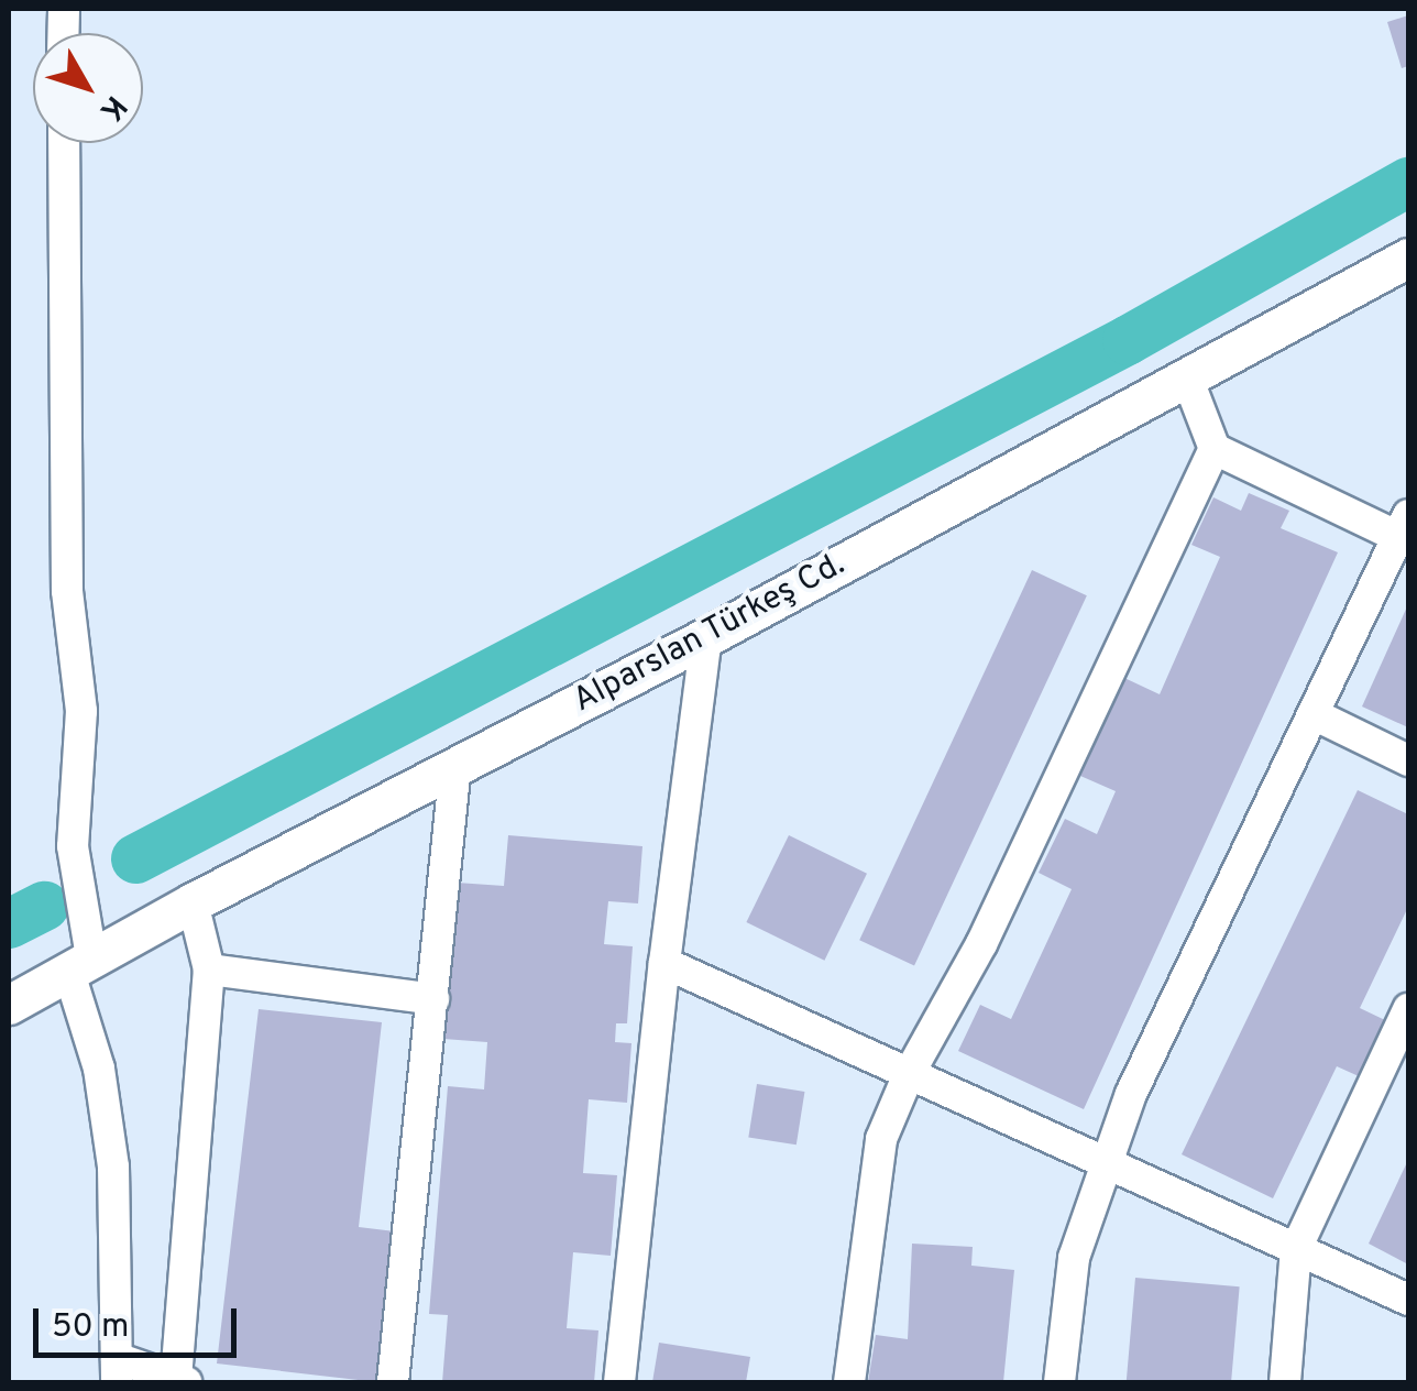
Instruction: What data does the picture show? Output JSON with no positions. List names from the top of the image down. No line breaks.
{"streets":{"street":["Alparslan Türkeş Cd."]},"scale_bar":"50 m","north":"bottom right"}
